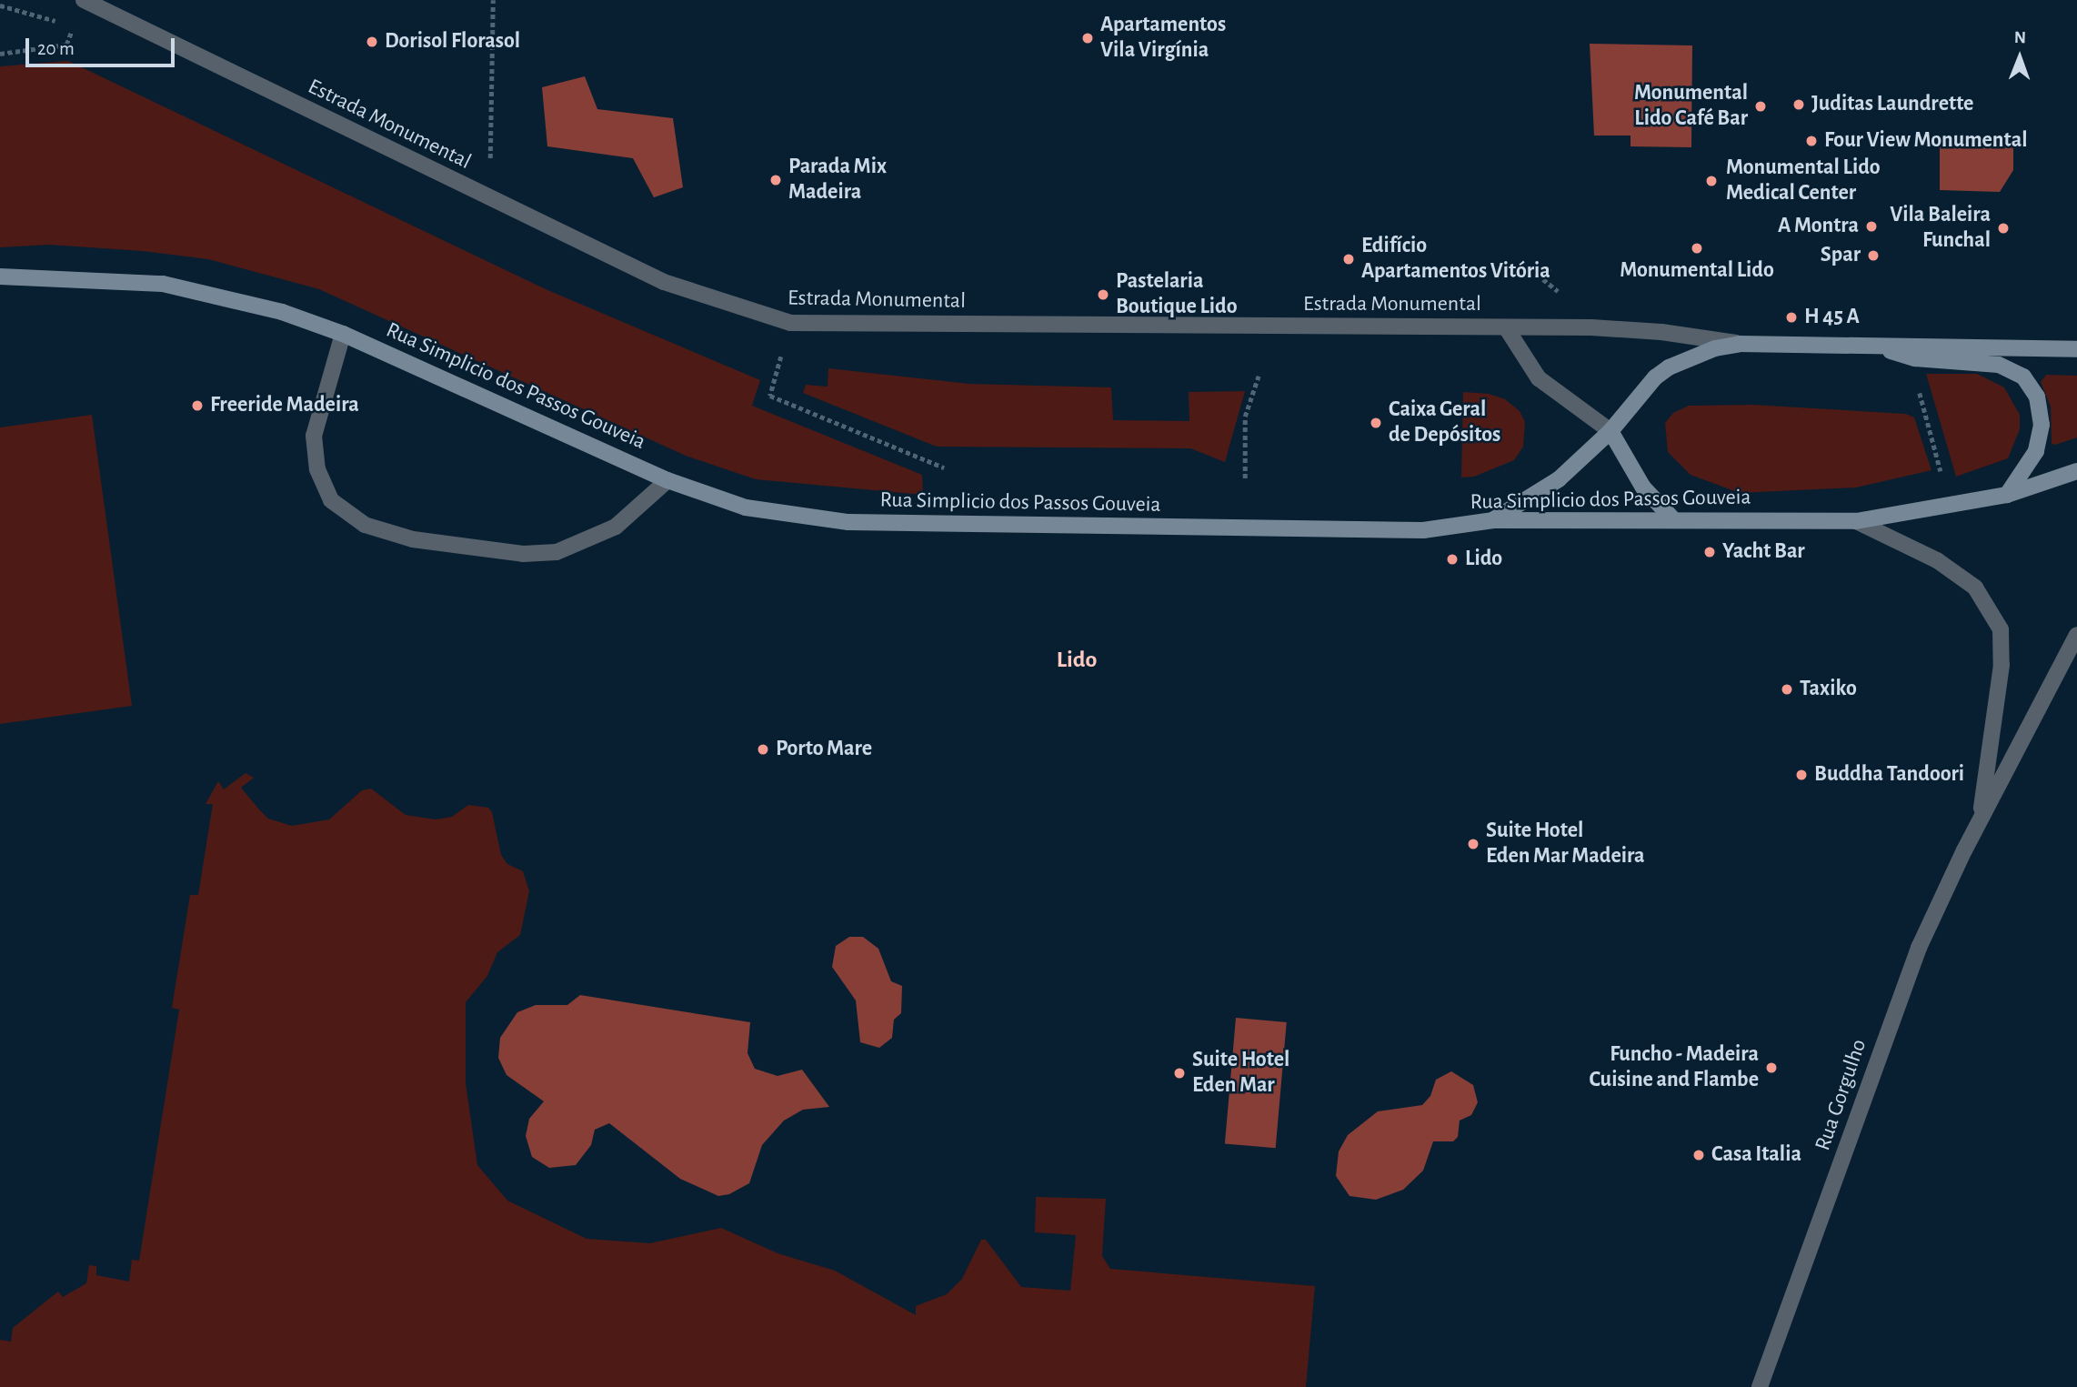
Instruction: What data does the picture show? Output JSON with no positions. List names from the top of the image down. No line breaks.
{"streets":{"main road":["Estrada Monumental","Rua Simplicio dos Passos Gouveia"],"street":["Rua Gorgulho"]},"crossings":[["Estrada Monumental","Rua Simplicio dos Passos Gouveia"],["Rua Simplicio dos Passos Gouveia","Rua Gorgulho"]],"districts":["Lido"],"places":["Apartamentos Vila Virgínia","Dorisol Florasol","Juditas Laundrette","Monumental Lido Café Bar","Four View Monumental","Parada Mix Madeira","Monumental Lido Medical Center","A Montra","Vila Baleira Funchal","Monumental Lido","Spar","Edifício Apartamentos Vitória","Pastelaria Boutique Lido","H 45 A","Freeride Madeira","Caixa Geral de Depósitos","Yacht Bar","Lido","Taxiko","Porto Mare","Buddha Tandoori","Suite Hotel Eden Mar Madeira","Funcho - Madeira Cuisine and Flambe","Suite Hotel Eden Mar","Casa Italia"],"scale_bar":"20 m","north":"top"}
